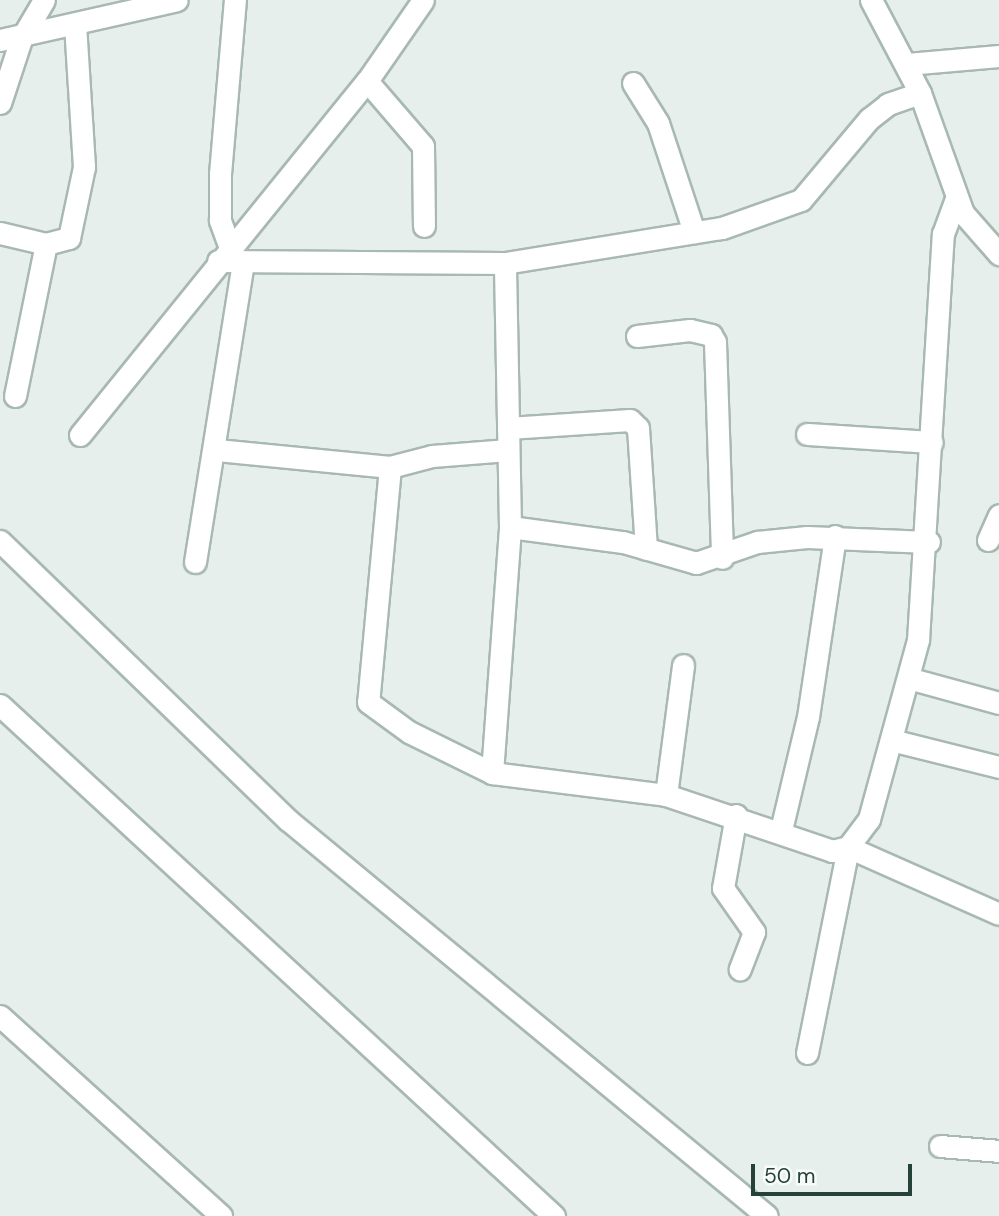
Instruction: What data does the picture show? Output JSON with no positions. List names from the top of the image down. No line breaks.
{"scale_bar":"50 m"}
